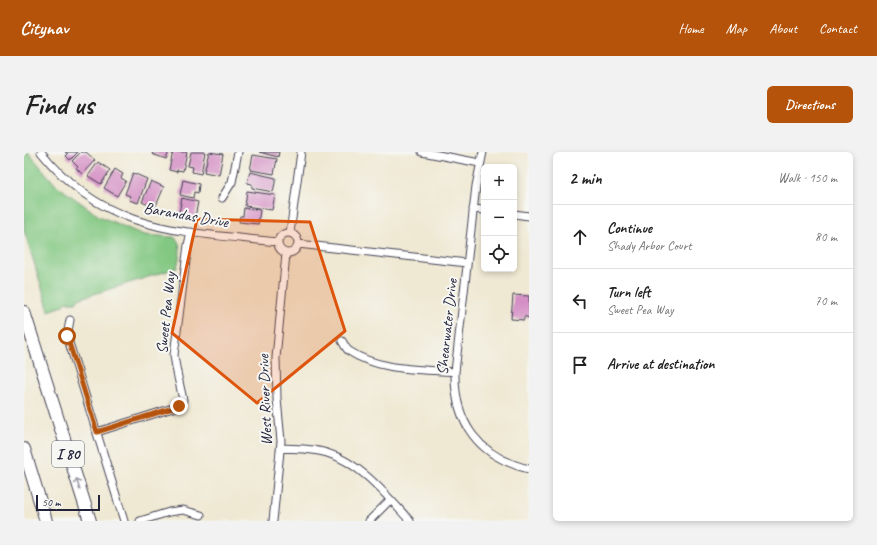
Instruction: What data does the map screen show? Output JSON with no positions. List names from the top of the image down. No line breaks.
{"streets":{"highway":["I 80"],"street":["Barandas Drive","Sweet Pea Way","Shearwater Drive","West River Drive"]},"crossings":[["Barandas Drive","Sweet Pea Way"],["Barandas Drive","West River Drive"]],"scale_bar":"50 m","page":{"header":"Citynav","nav":["Home","Map","About","Contact"],"buttons":"Directions","title":"Find us","heading":["2 min","Walk · 150 m"],"map_buttons":["+","−"],"list":[["Continue","Shady Arbor Court","80 m"],["Turn left","Sweet Pea Way","70 m"],"Arrive at destination"],"scale":"50 m"}}
